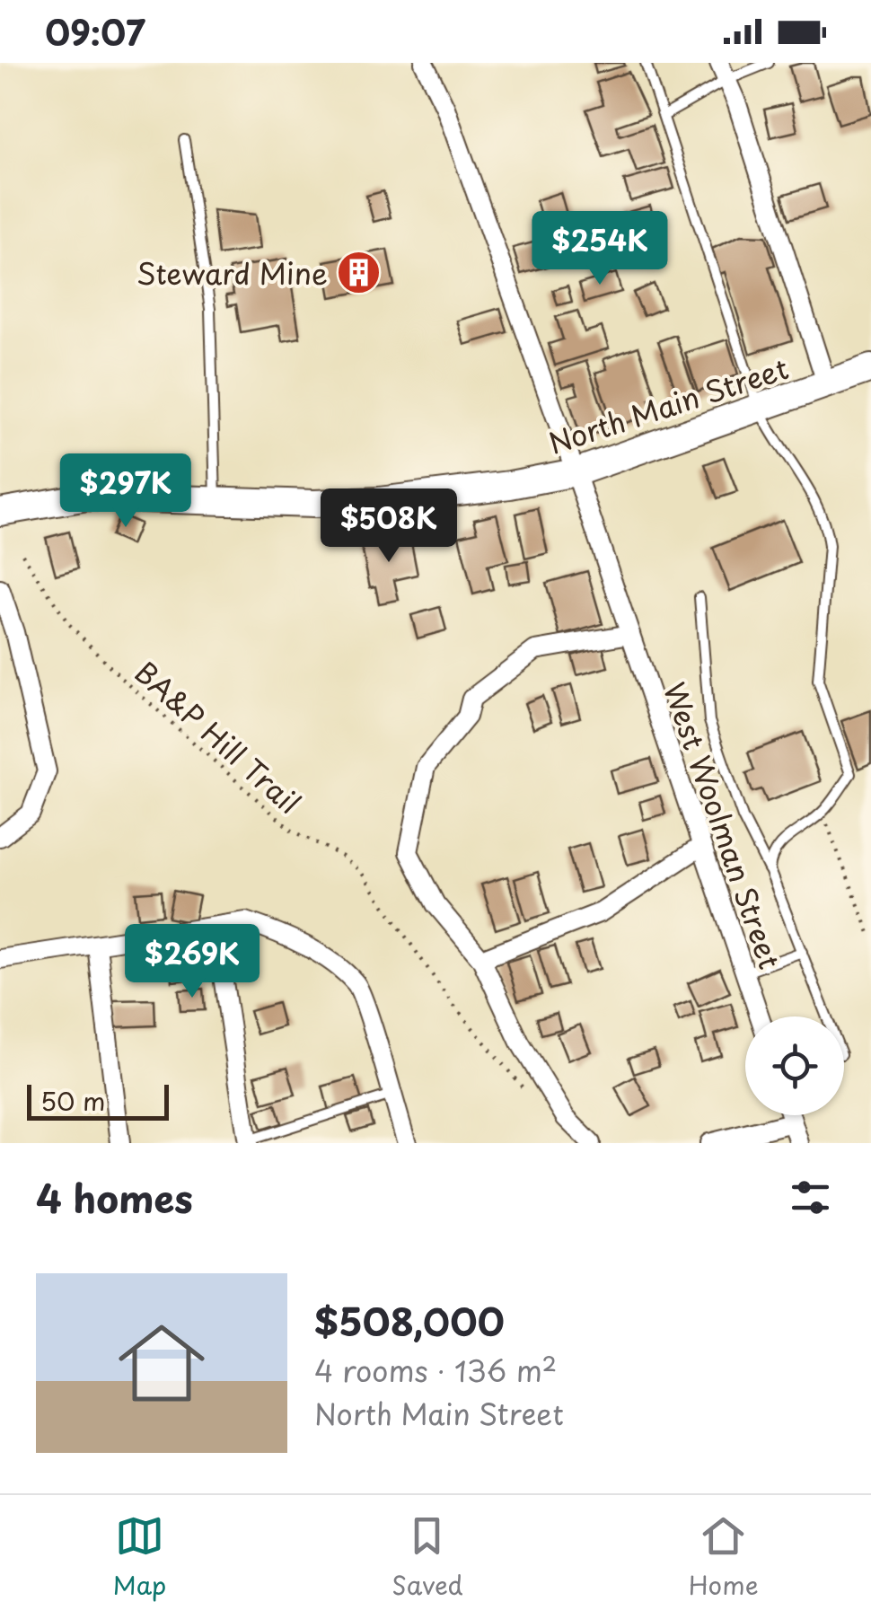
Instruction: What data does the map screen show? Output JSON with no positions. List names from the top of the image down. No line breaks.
{"streets":{"main road":["North Main Street"],"street":["West Woolman Street"],"path":["BA&P Hill Trail"]},"crossings":[["North Main Street","West Woolman Street"]],"places":{"building":["Steward Mine"]},"scale_bar":"50 m","page":{"status":"09:07","price":["$254K","$297K","$508K","$269K"],"scale":"50 m","heading":"4 homes","list":[{"name":"$508,000","note":"4 rooms · 136 m² · North Main Street"}],"tabs":["Map","Saved","Home"]}}
